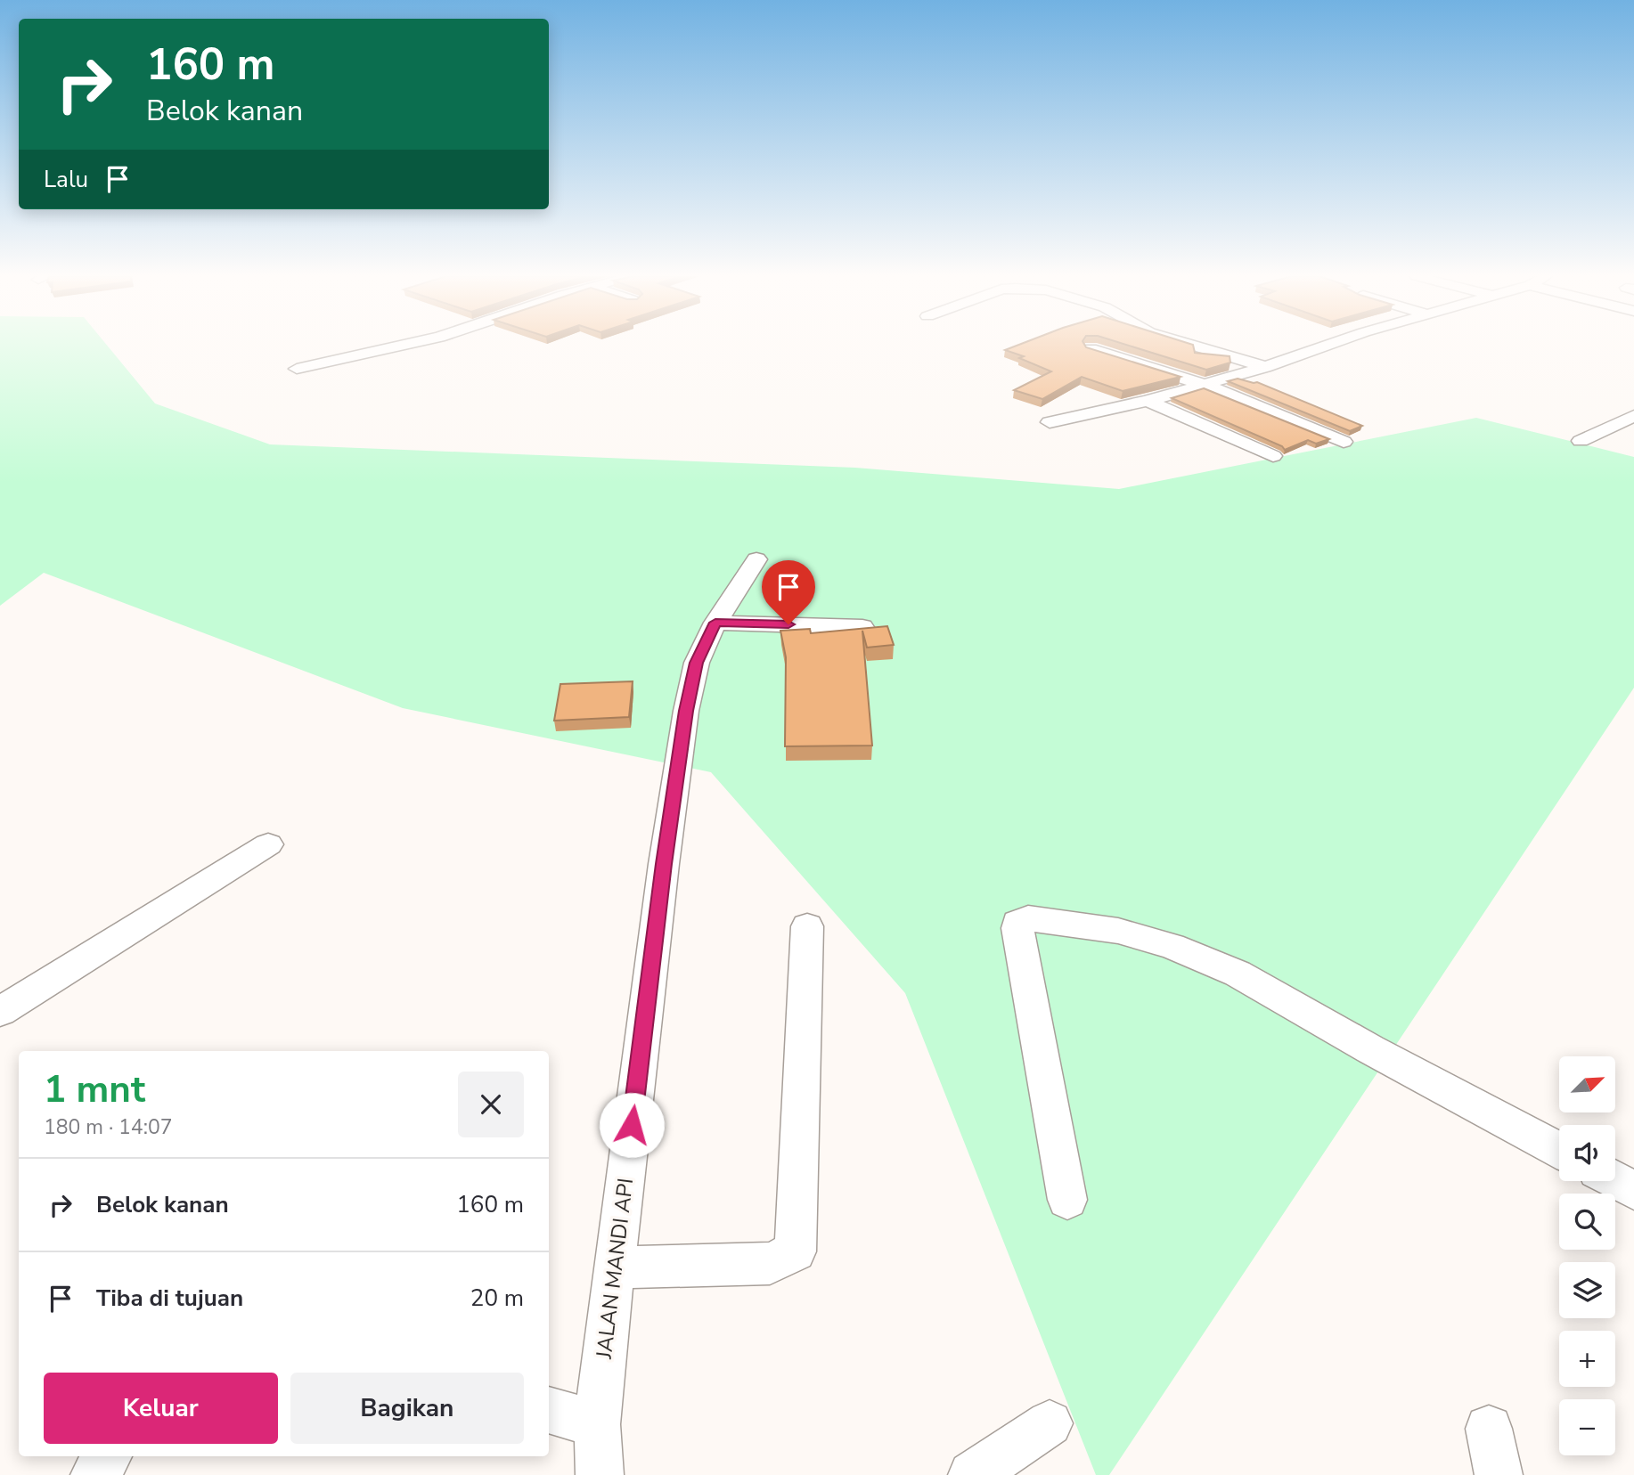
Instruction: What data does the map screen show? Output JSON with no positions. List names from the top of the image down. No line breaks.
{"streets":{"street":["JALAN MANDI API"]},"north":"top right","page":{"turn":["160 m","Belok kanan"],"then":"Lalu","heading":["1 mnt","180 m · 14:07"],"map_buttons":["+","−"],"list":[{"name":"Belok kanan","value":"160 m"},{"name":"Tiba di tujuan","value":"20 m"}],"buttons":["Keluar","Bagikan"]}}
